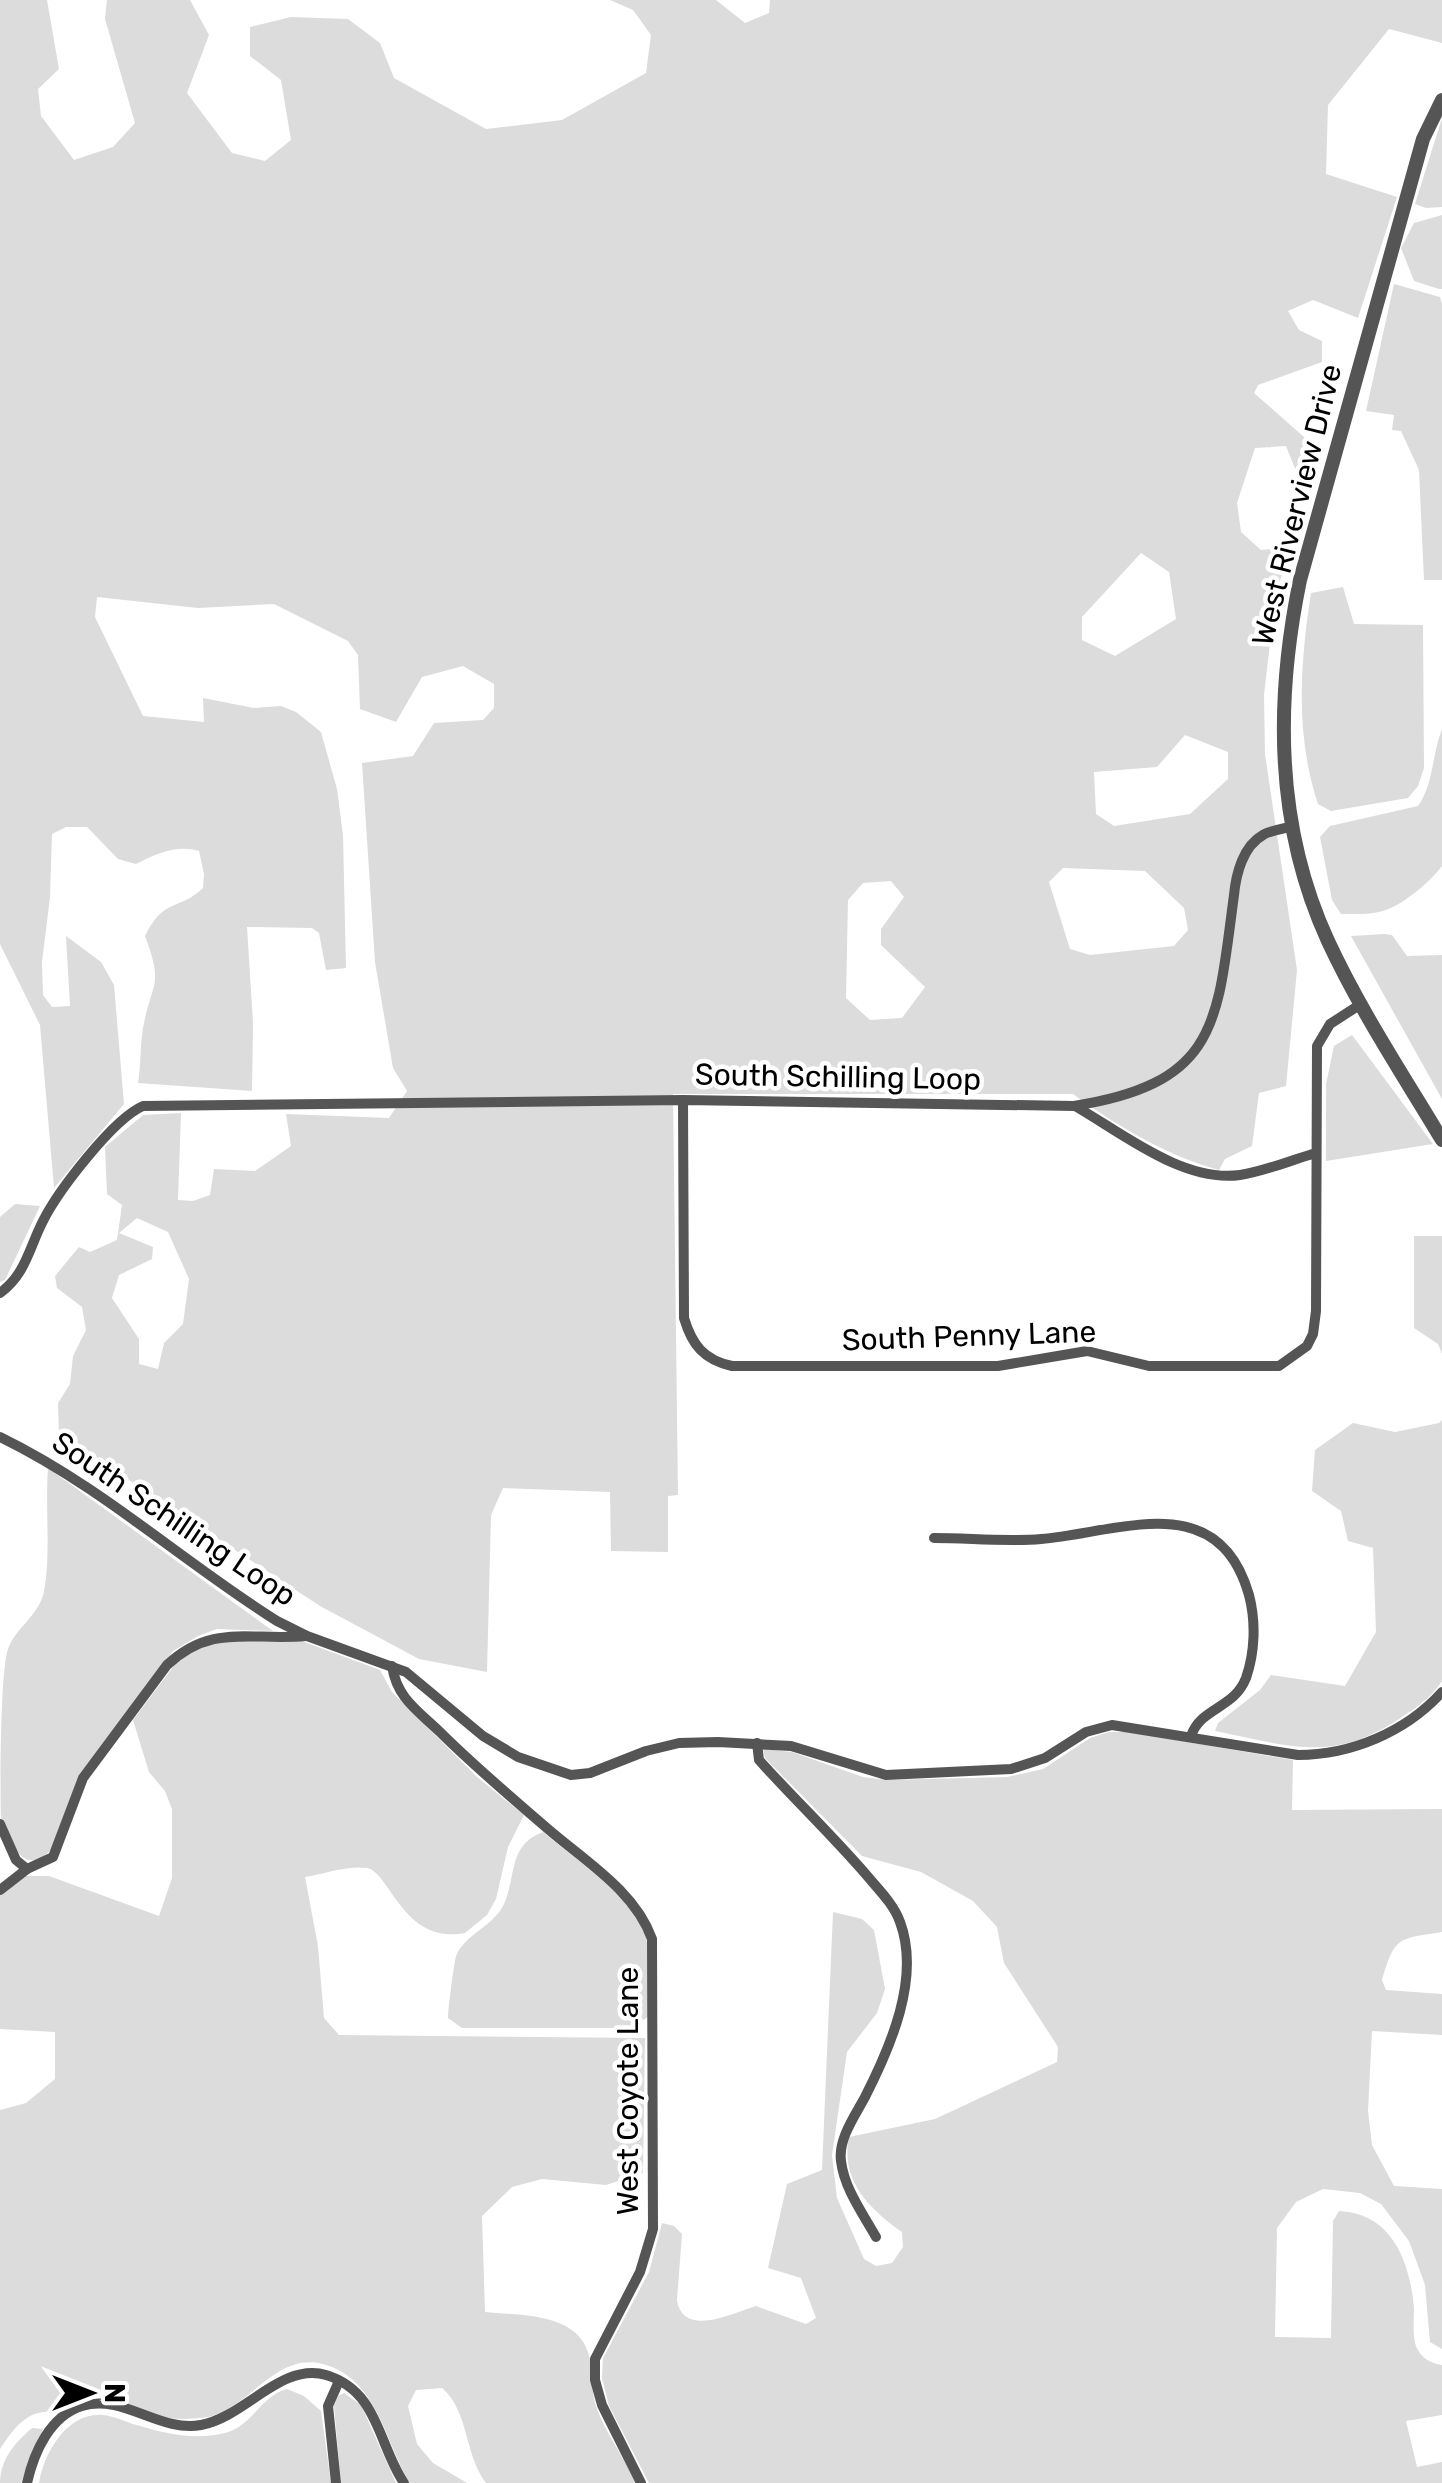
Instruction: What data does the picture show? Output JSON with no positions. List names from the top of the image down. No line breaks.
{"streets":{"street":["West Riverview Drive","South Schilling Loop","South Penny Lane","West Coyote Lane"]},"crossings":[["West Riverview Drive","South Schilling Loop"],["West Riverview Drive","South Penny Lane"],["South Schilling Loop","South Penny Lane"],["South Schilling Loop","West Coyote Lane"]],"north":"right"}
